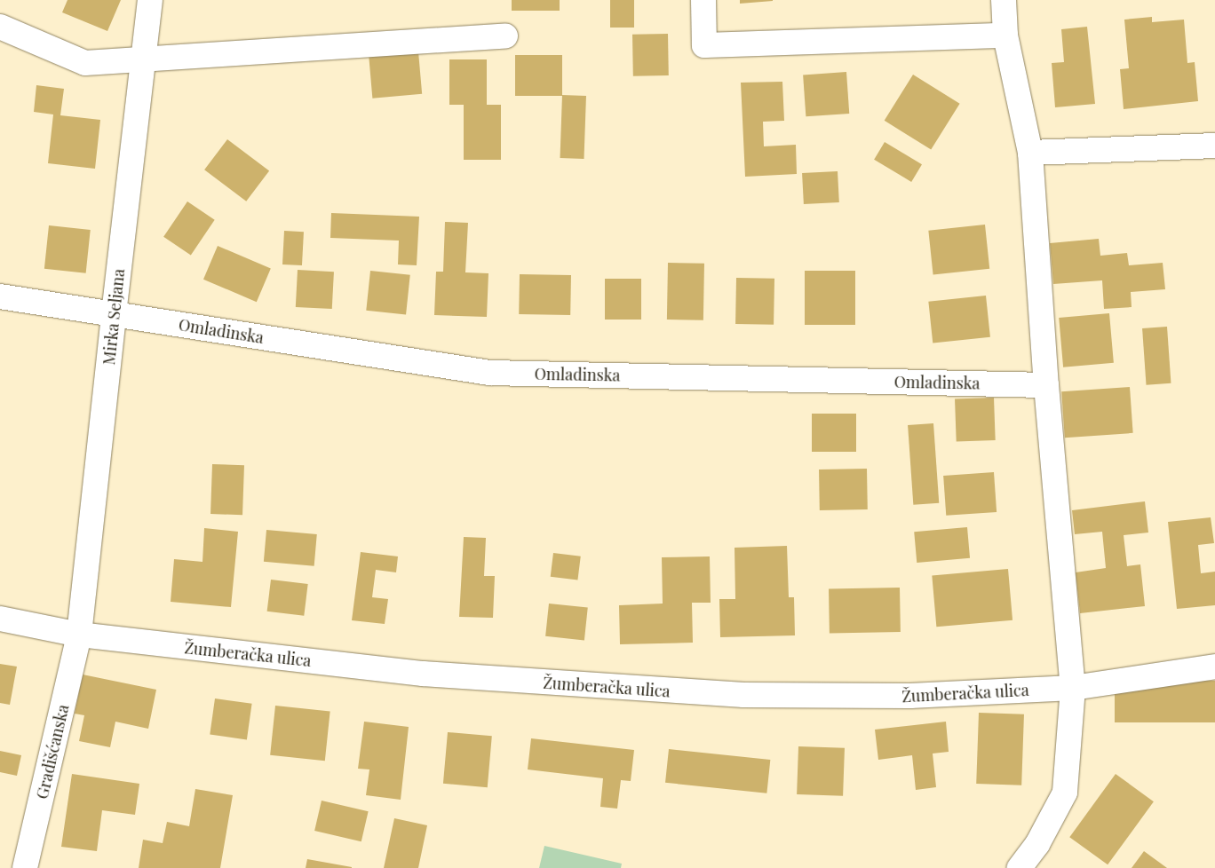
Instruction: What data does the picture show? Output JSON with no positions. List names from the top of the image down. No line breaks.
{"streets":{"street":["Mirka Seljana","Omladinska","Žumberačka ulica","Gradišćanska"]},"crossings":[["Mirka Seljana","Omladinska"],["Mirka Seljana","Žumberačka ulica"],["Mirka Seljana","Gradišćanska"],["Žumberačka ulica","Gradišćanska"]]}
